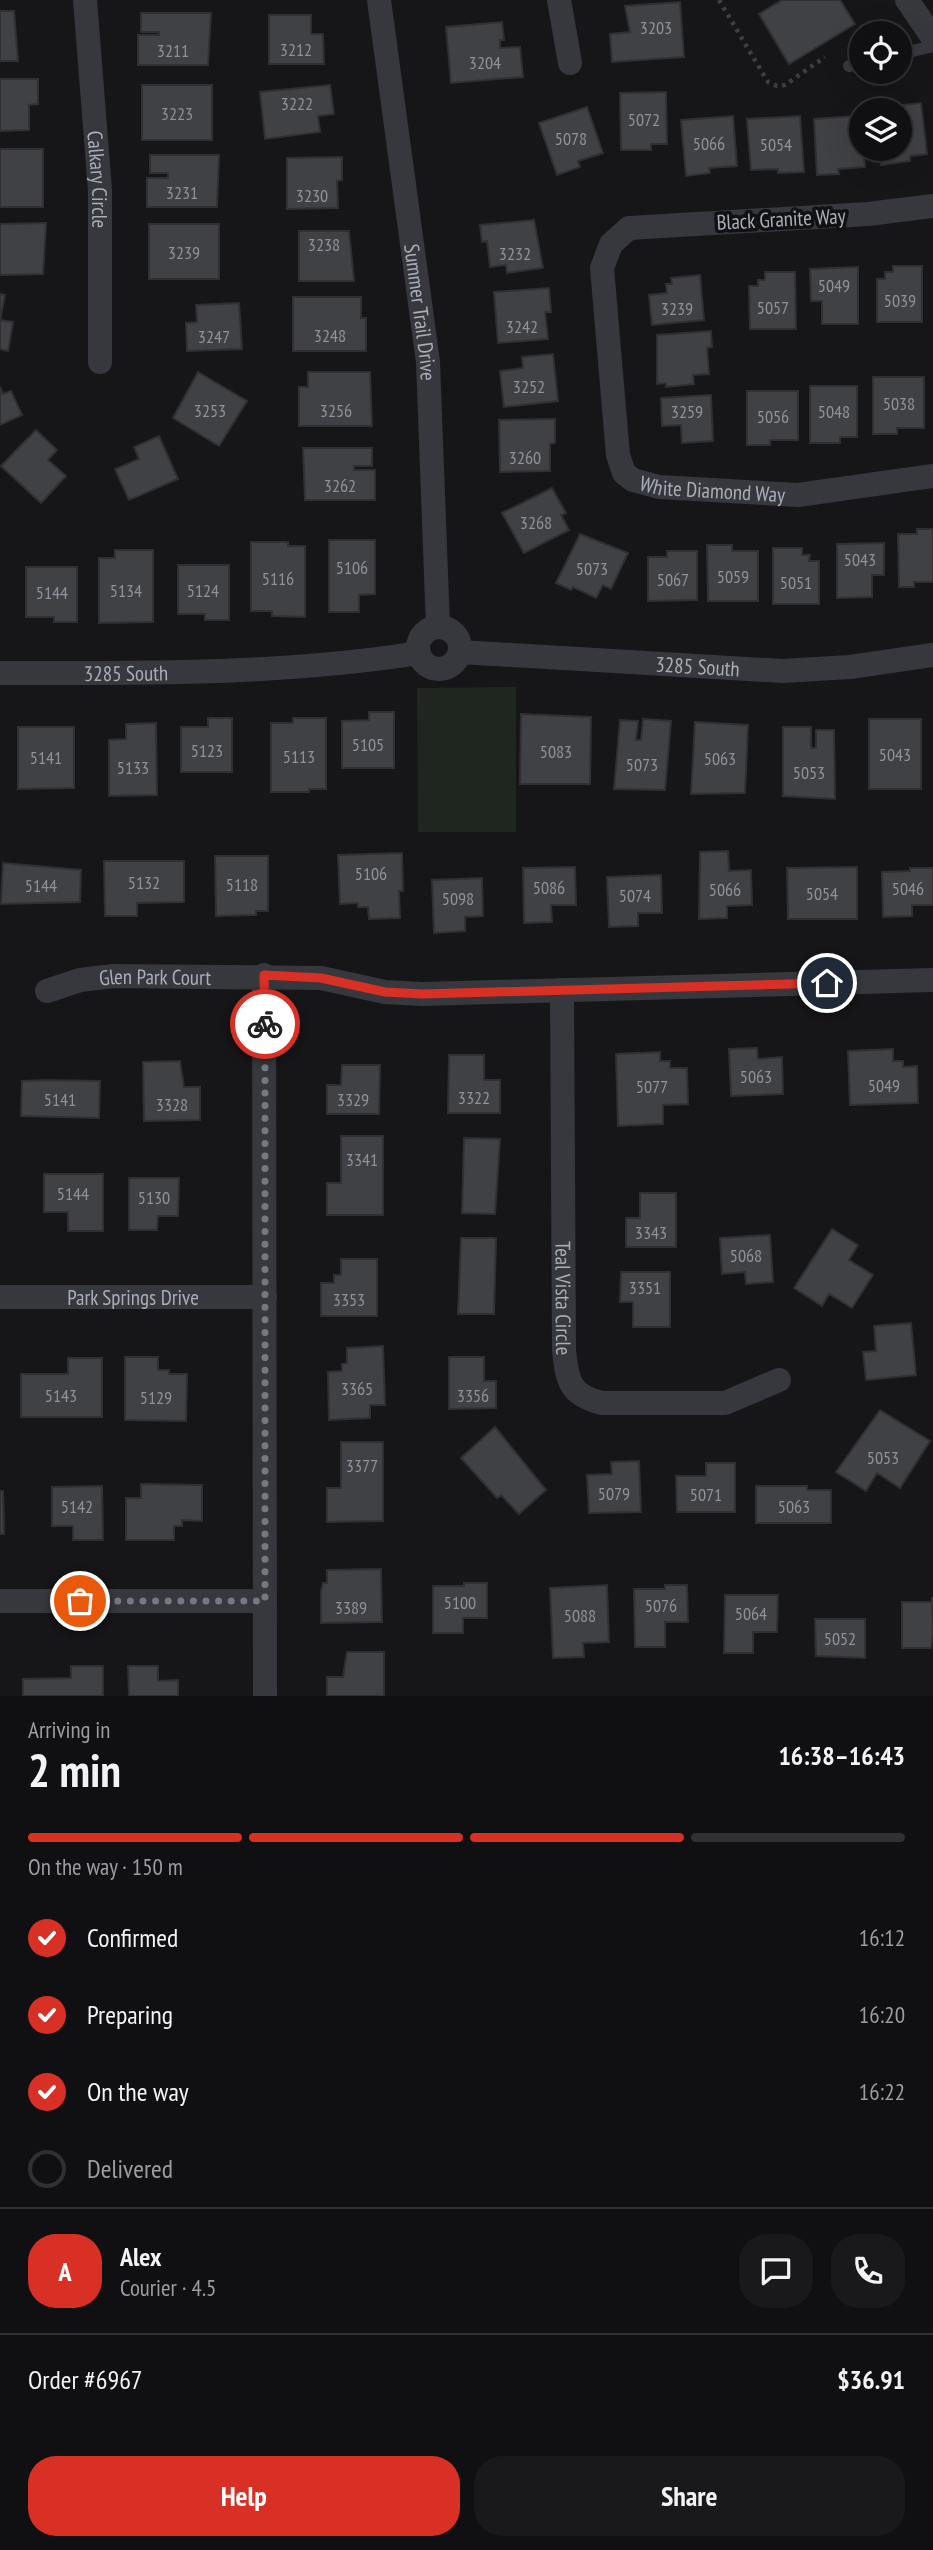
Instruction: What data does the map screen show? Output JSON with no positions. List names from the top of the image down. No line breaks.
{"streets":{"street":["Calkary Circle","Black Granite Way","Summer Trail Drive","White Diamond Way","3285 South","Glen Park Court","Park Springs Drive","Teal Vista Circle"]},"crossings":[["Black Granite Way","White Diamond Way"],["Summer Trail Drive","3285 South"],["Glen Park Court","Teal Vista Circle"]],"house_numbers":["3203","3212","3211","3204","3222","3223","5072","5078","5066","5054","3231","3230","3238","3239","3232","5049","5039","5057","3239","3242","3248","3247","3252","5038","3253","3256","3259","5048","5056","3260","3262","3268","5043","5106","5073","5059","5116","5067","5051","5134","5124","5144","5105","5123","5083","5043","5113","5141","5063","5073","5133","5053","5106","5132","5118","5144","5086","5046","5066","5054","5074","5098","5063","5049","5077","3322","5141","3329","3328","3341","5144","5130","3343","5068","3351","3353","3365","5143","3356","5129","5053","3377","5079","5071","5142","5063","5100","5076","3389","5064","5088","5052"],"page":{"heading":["2 min","Arriving in","16:38–16:43"],"panel":["Alex","Courier · 4.5","Order #6967","$36.91"],"bar":"On the way · 150 m","list":[["Confirmed","16:12"],["Preparing","16:20"],["On the way","16:22"],"Delivered"],"round":"A","buttons":["Help","Share"]}}
